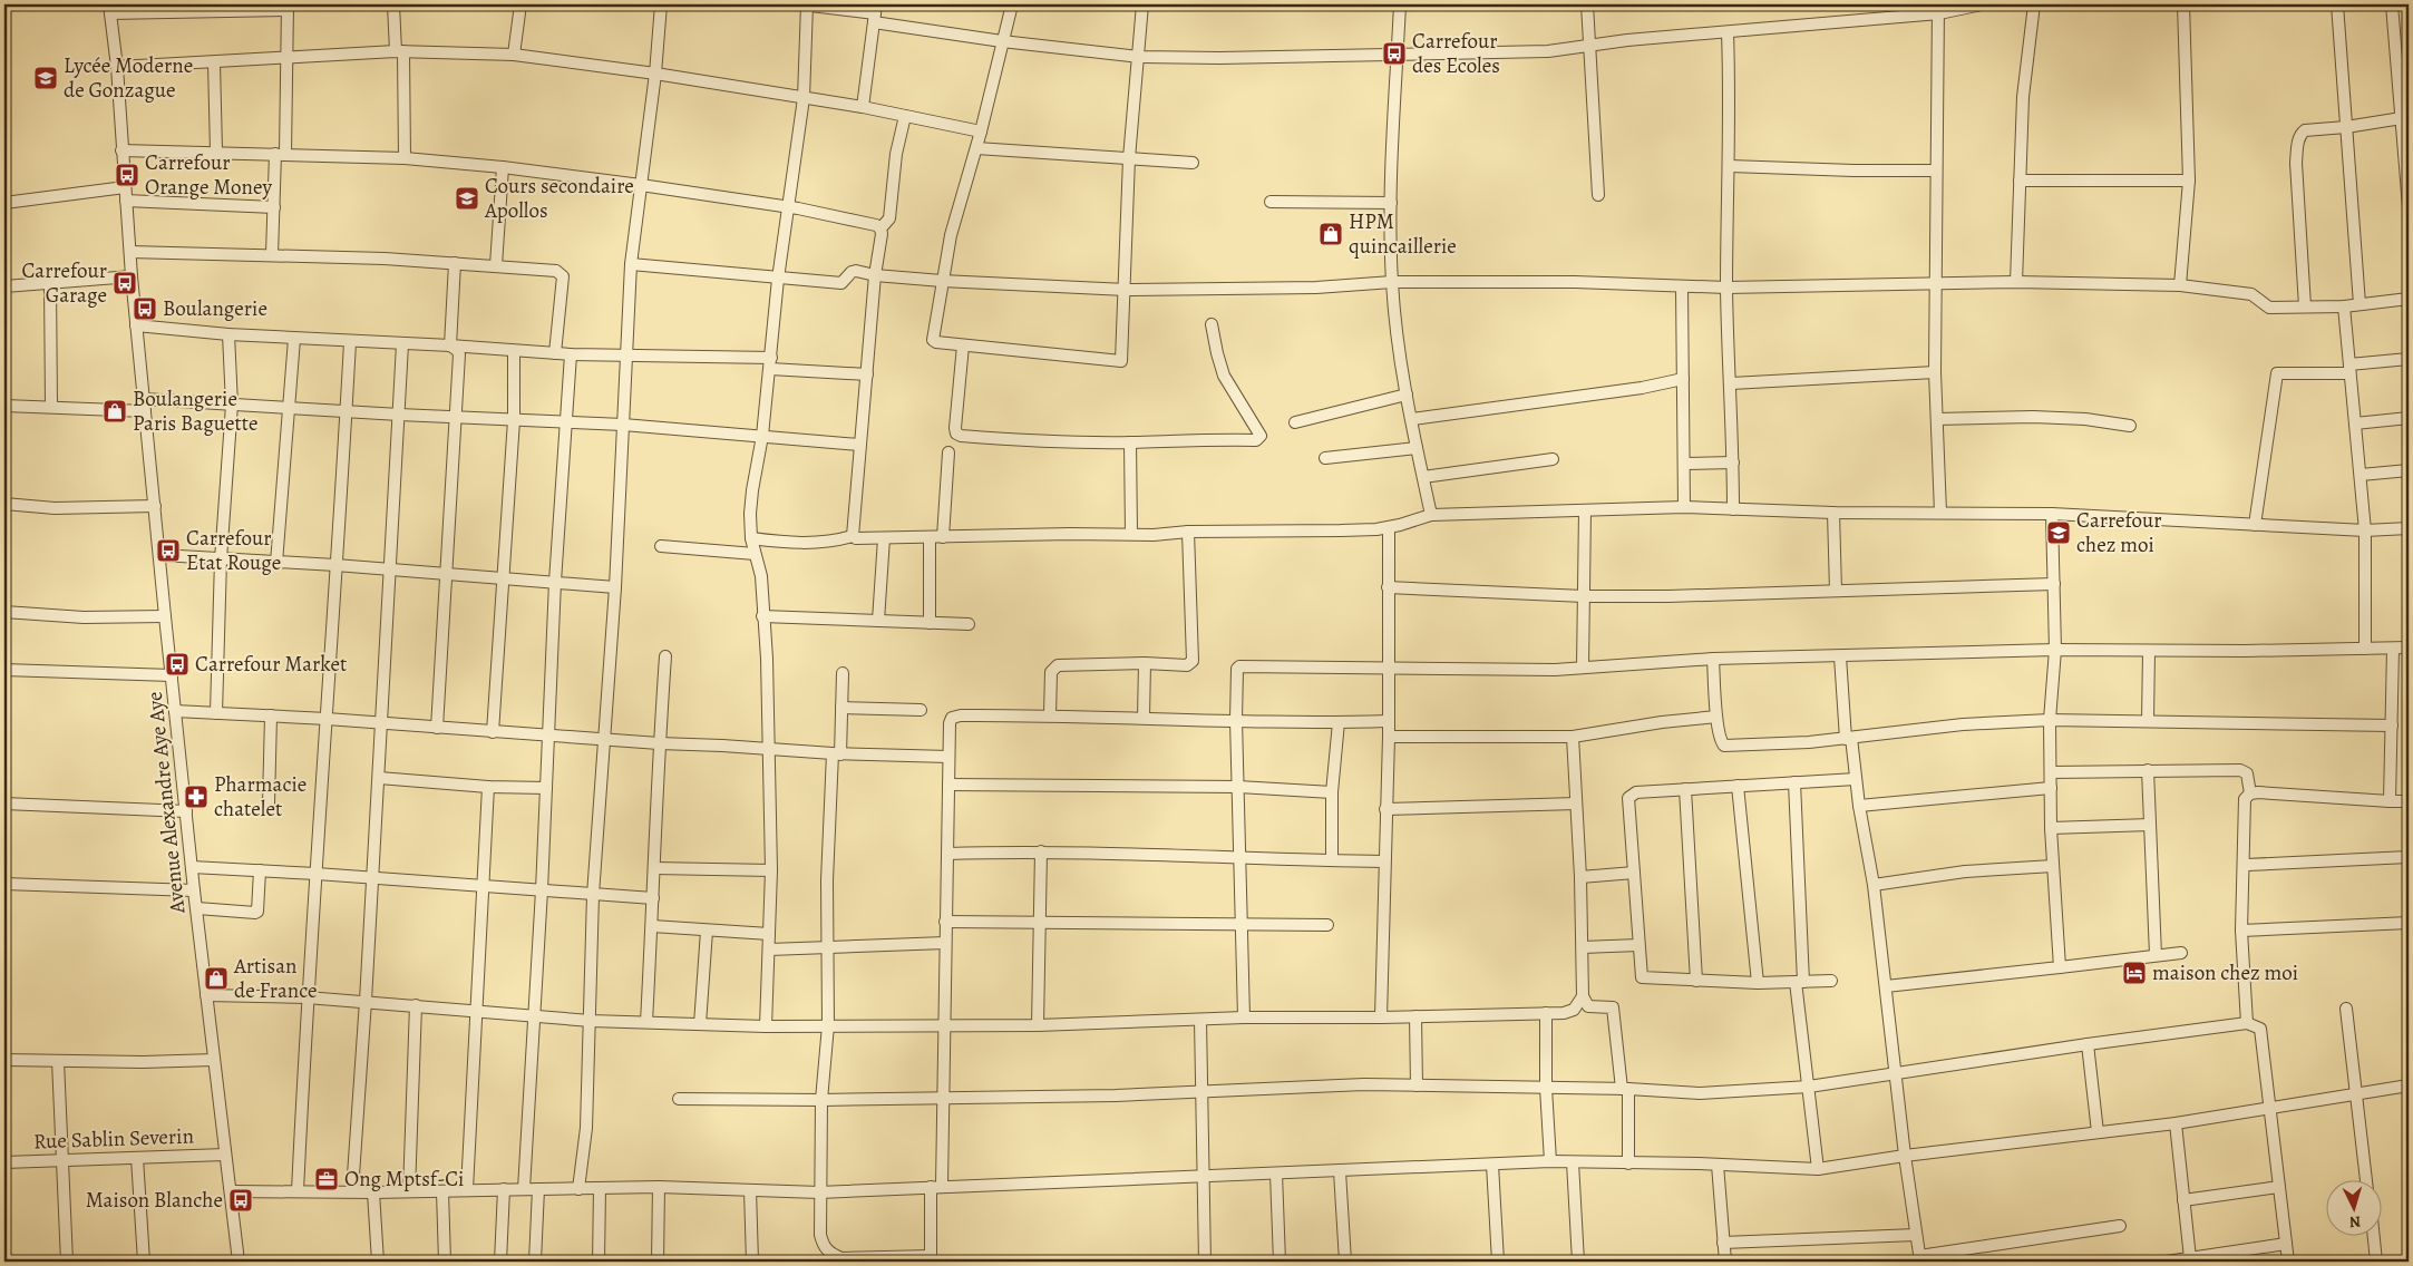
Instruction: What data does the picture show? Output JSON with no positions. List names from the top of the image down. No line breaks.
{"streets":{"street":["Avenue Alexandre Aye Aye","Rue Sablin Severin"]},"crossings":[["Avenue Alexandre Aye Aye","Rue Sablin Severin"]],"places":{"bus stop":["Carrefour des Ecoles","Carrefour Orange Money","Carrefour Garage","Boulangerie","Carrefour Etat Rouge","Carrefour Market","Maison Blanche"],"school or university":["Lycée Moderne de Gonzague","Cours secondaire Apollos","Carrefour chez moi"],"shop":["HPM quincaillerie","Boulangerie Paris Baguette","Artisan de France"],"pharmacy":["Pharmacie chatelet"],"hotel":["maison chez moi"],"office":["Ong Mptsf-Ci"]},"north":"bottom"}
